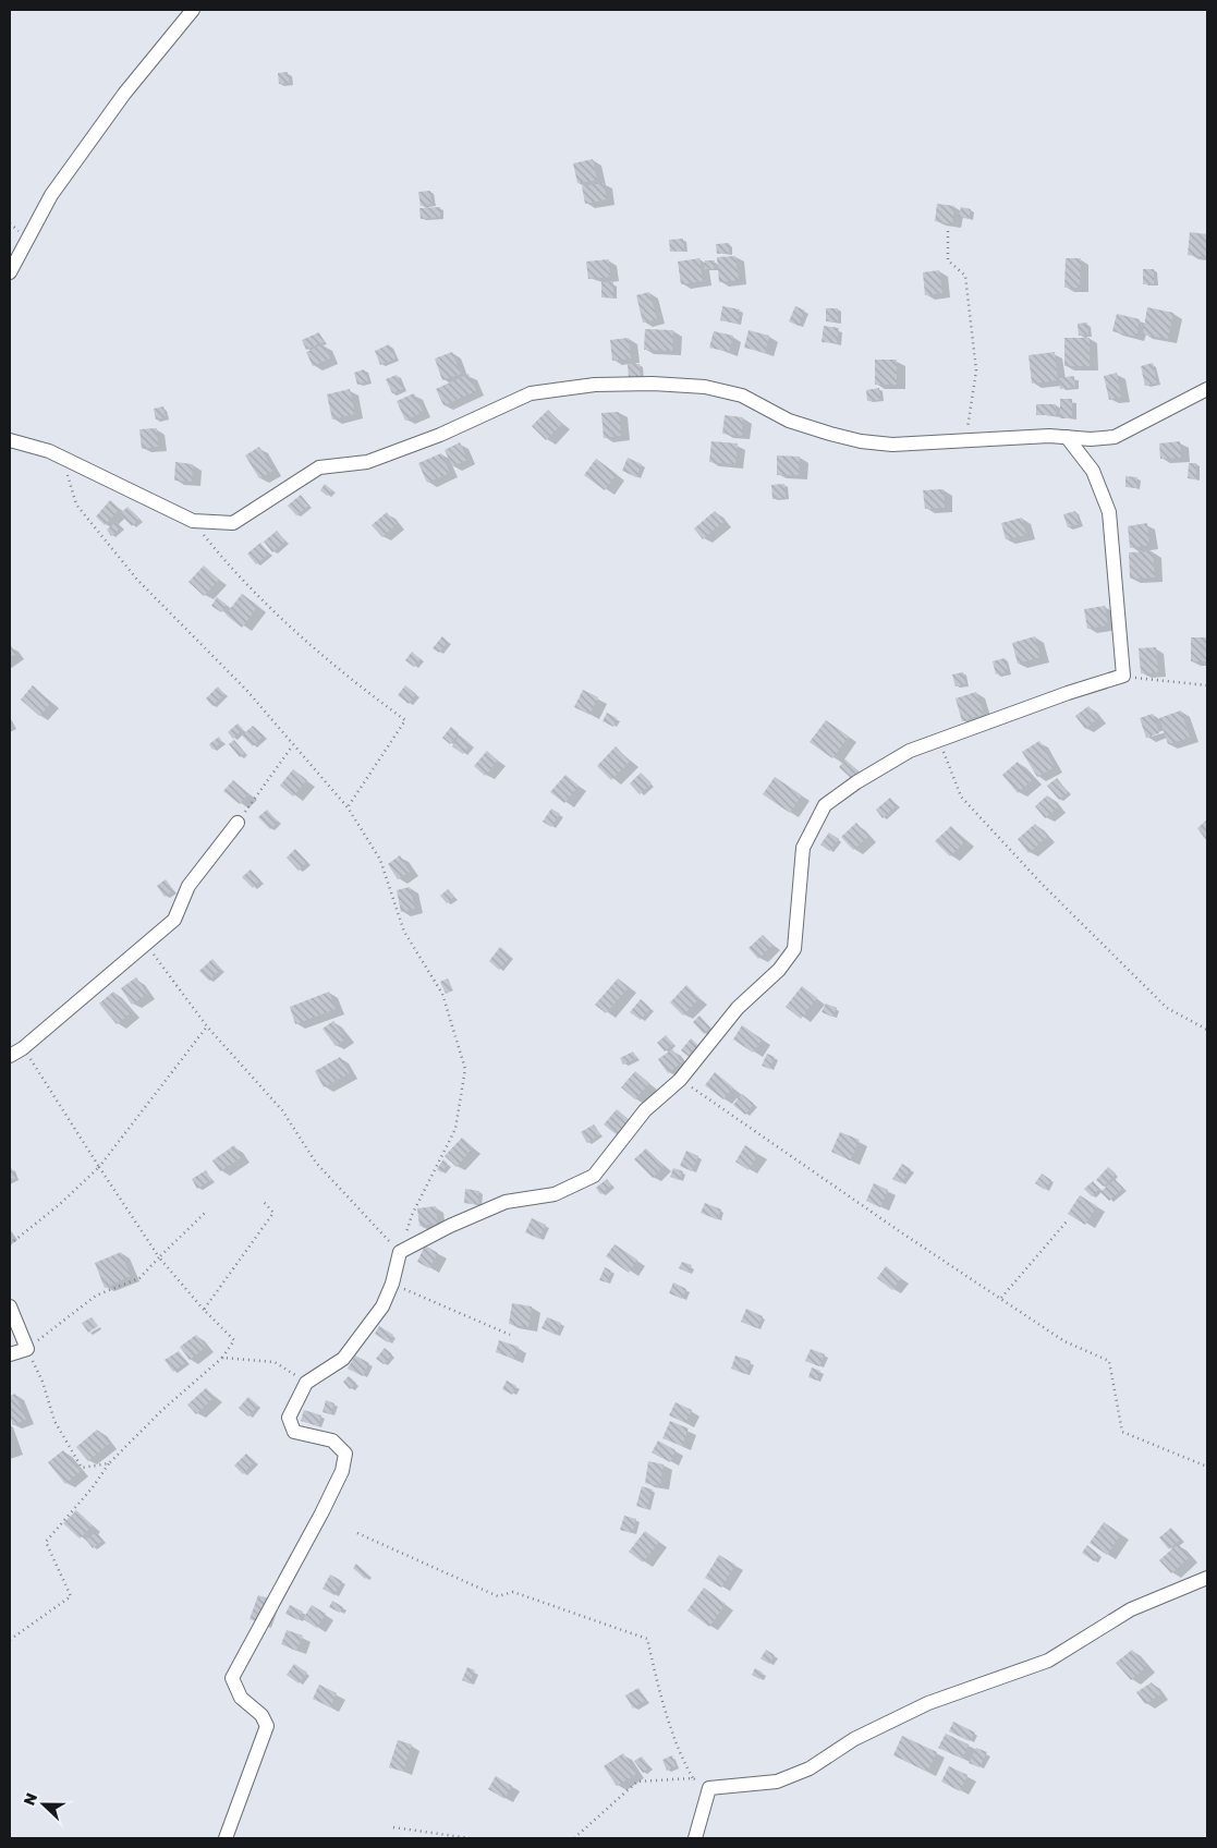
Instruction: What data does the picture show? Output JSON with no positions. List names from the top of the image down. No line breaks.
{"north":"left"}
